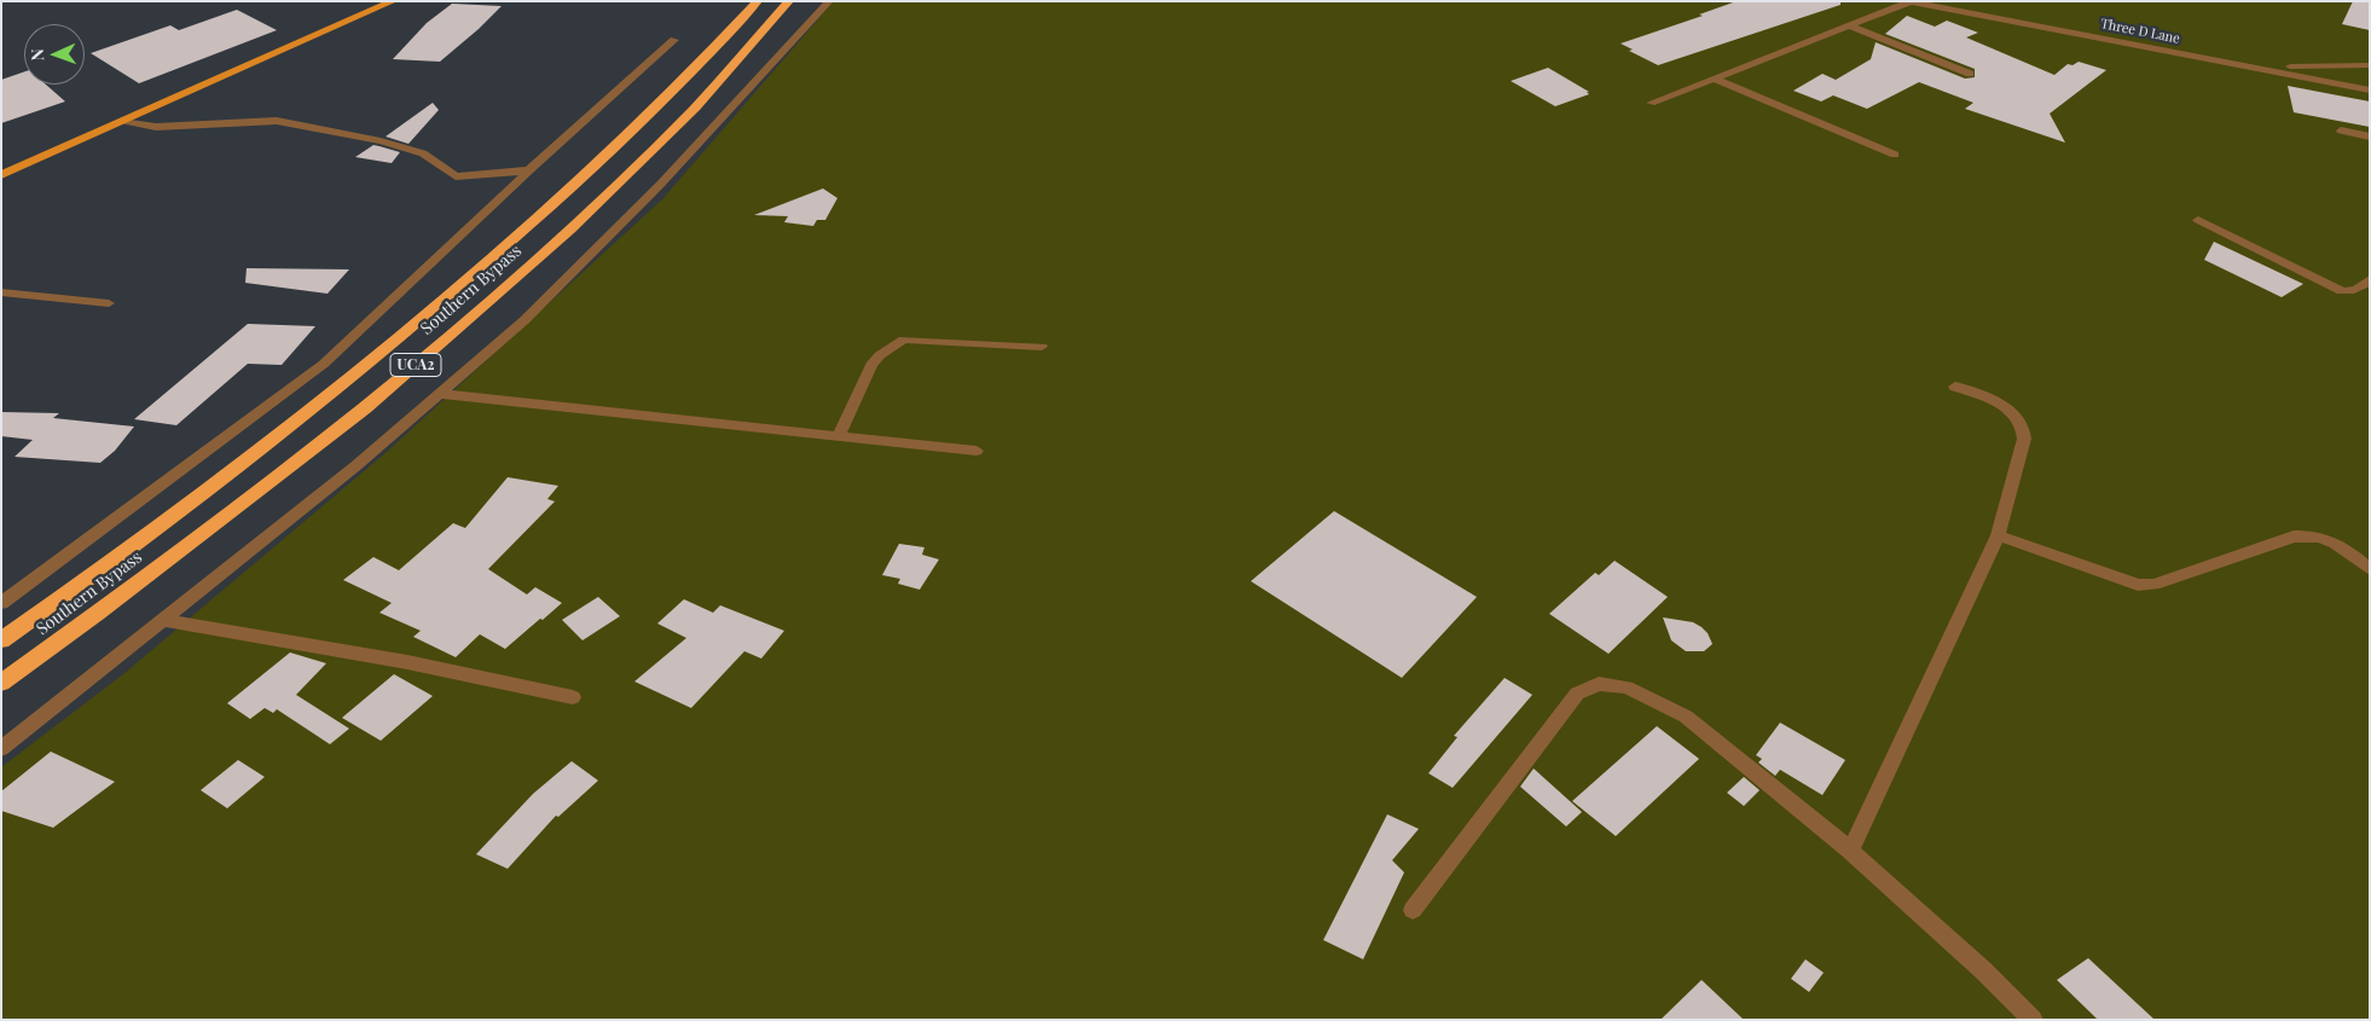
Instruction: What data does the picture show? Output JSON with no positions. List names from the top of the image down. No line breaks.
{"streets":{"highway":["Southern Bypass","UCA2"],"street":["Three D Lane"]},"north":"left"}
